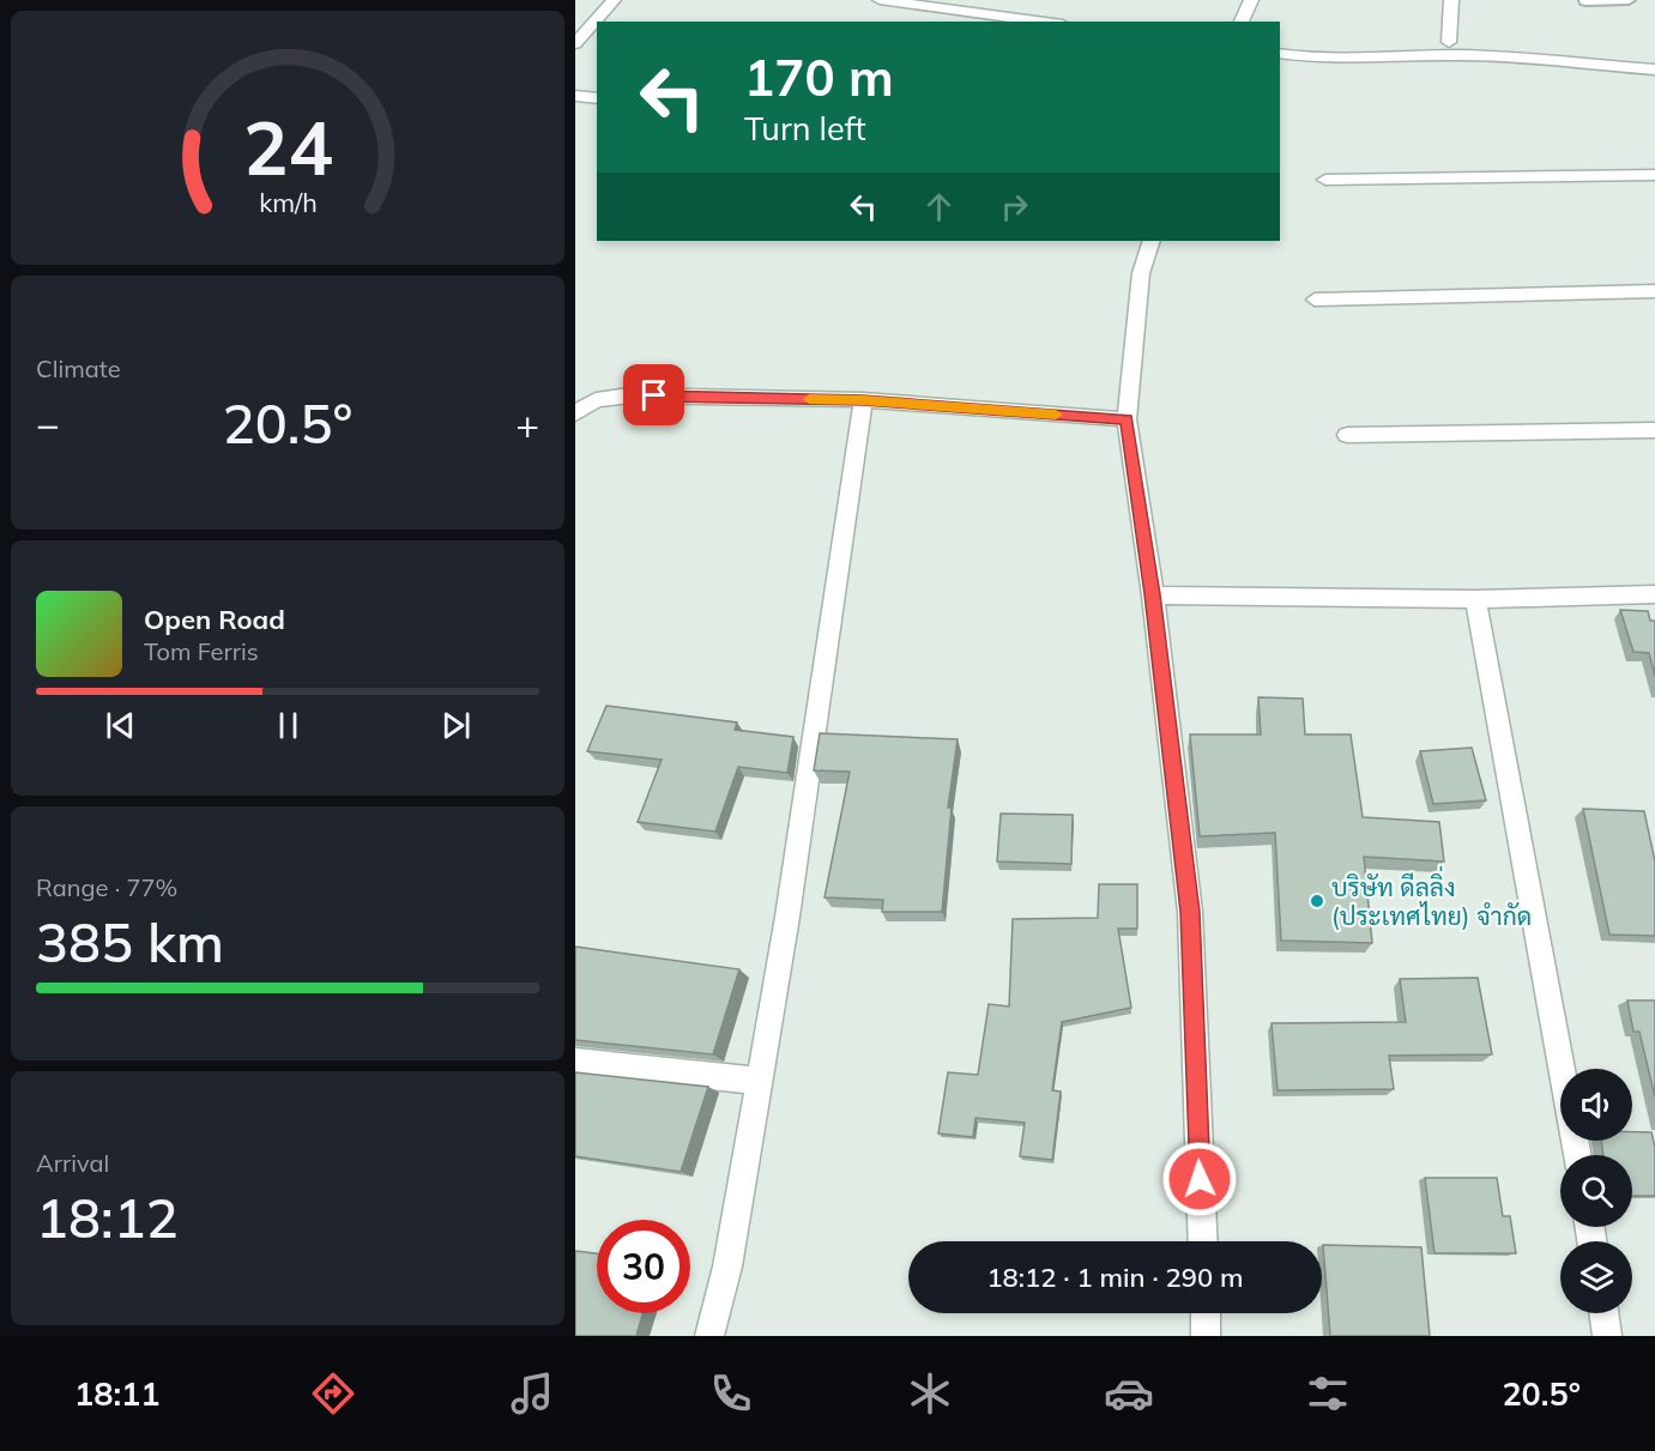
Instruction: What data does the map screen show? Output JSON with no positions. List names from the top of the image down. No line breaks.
{"places":["บริษัท ดีลลิ่ง (ประเทศไทย) จำกัด"],"page":{"turn":["170 m","Turn left"],"tile":["Climate",["Range · 77%","385 km"],["Arrival","18:12"]],"heat":["−","20.5°","+"],"song":["Open Road","Tom Ferris"],"limit":"30","trip":"18:12 · 1 min · 290 m","tabs":["18:11","20.5°"],"gauge":["24","km/h"]}}
